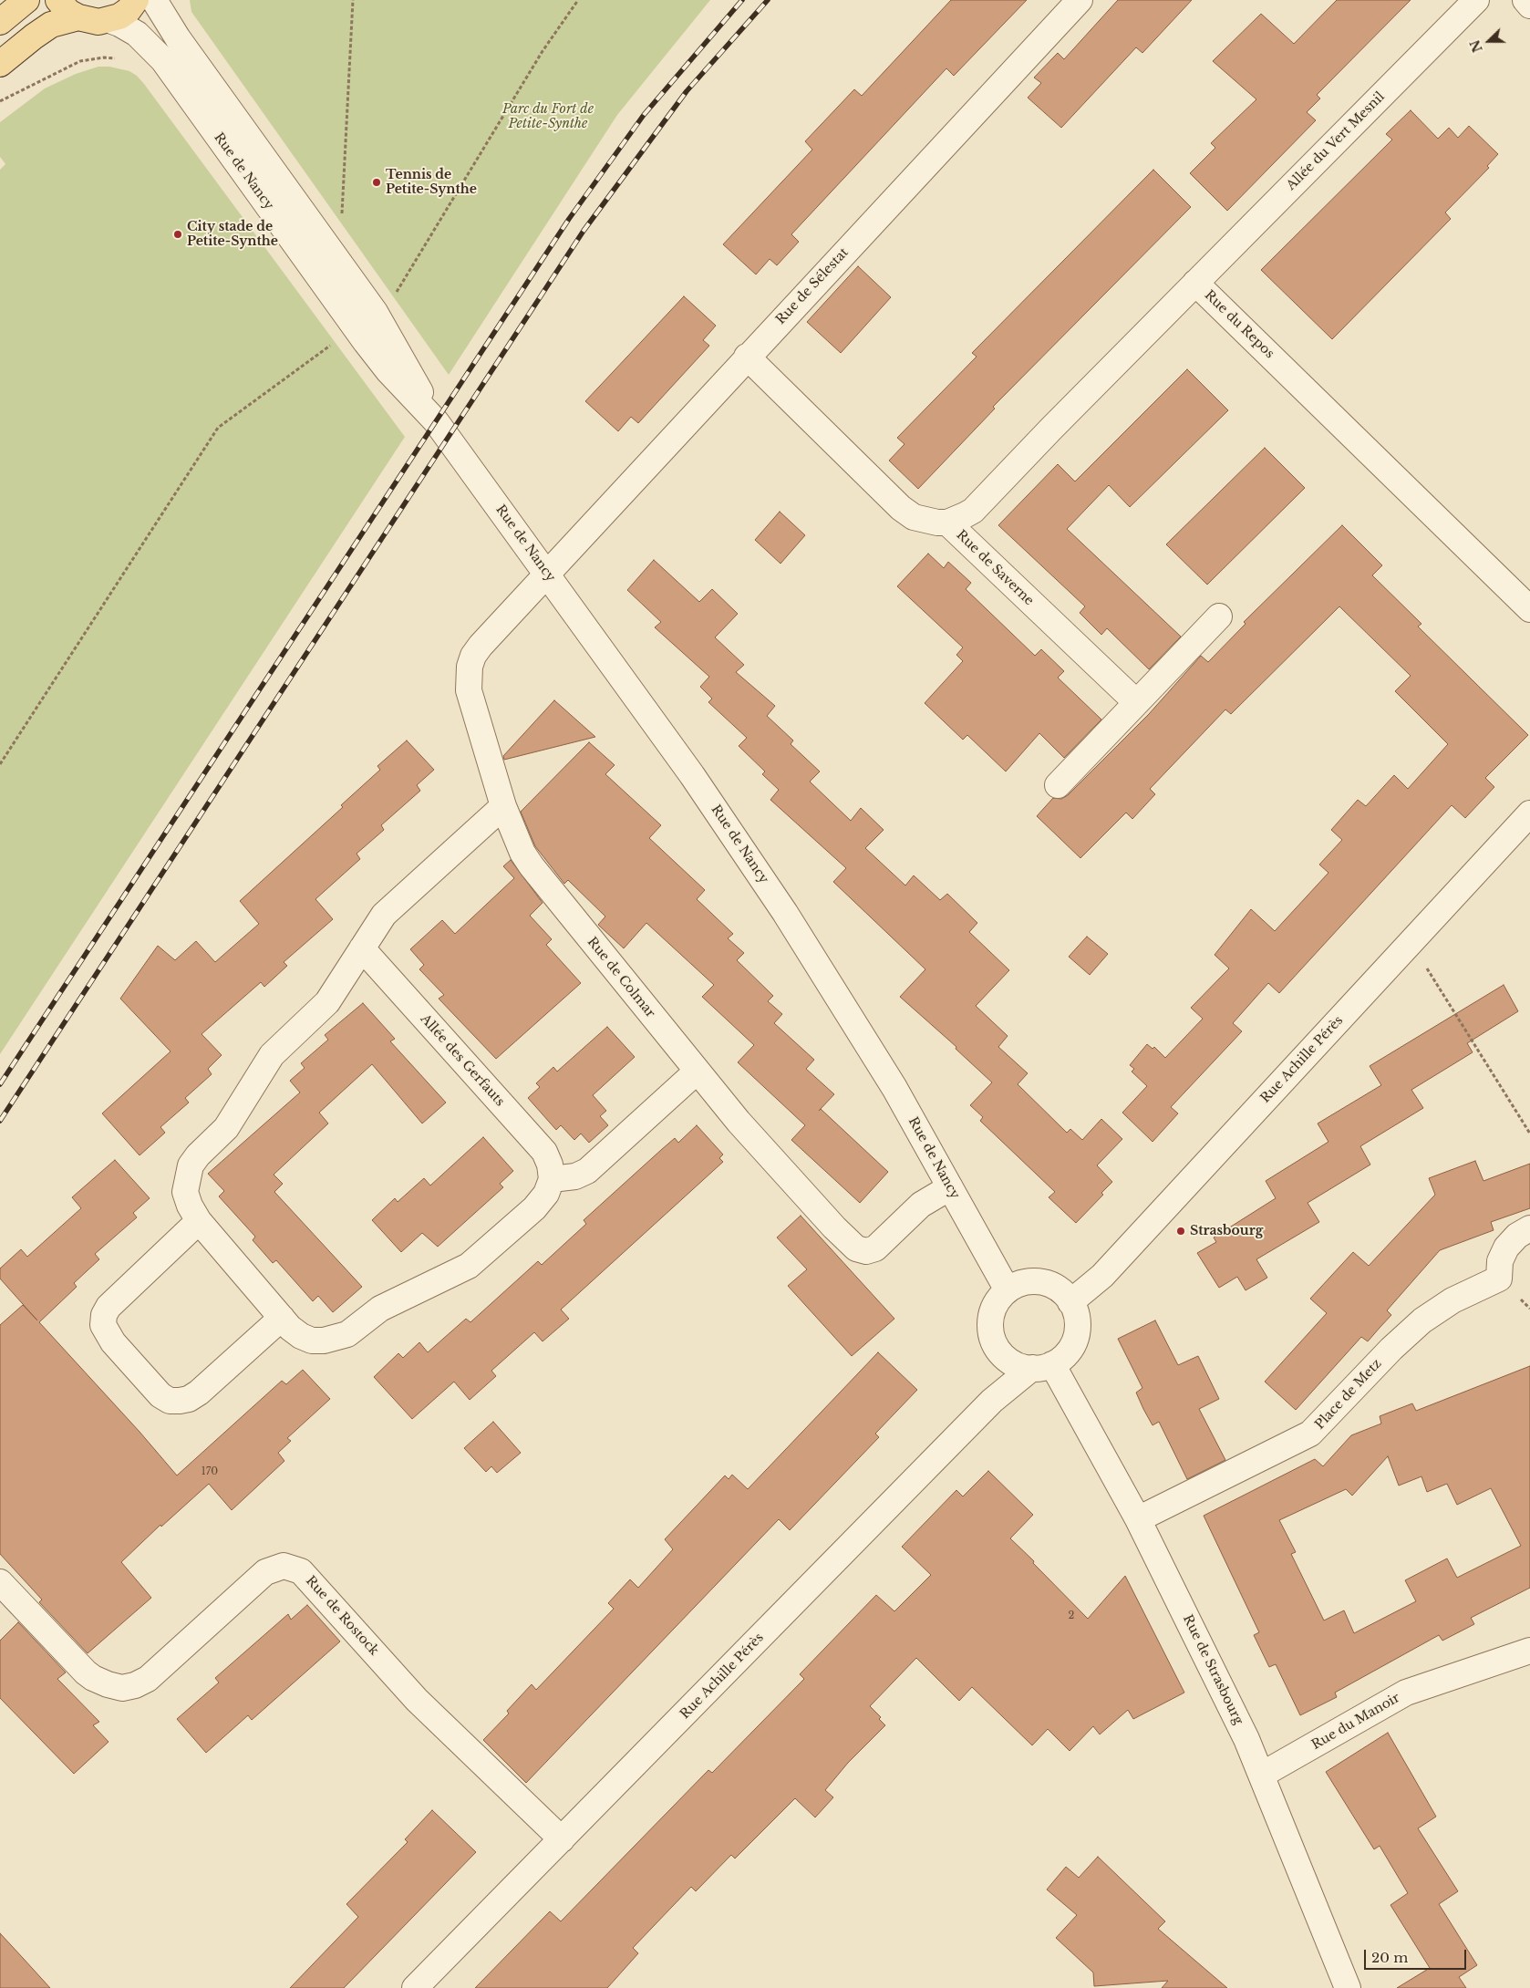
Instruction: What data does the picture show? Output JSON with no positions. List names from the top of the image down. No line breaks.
{"streets":{"street":["Allée du Vert Mesnil","Rue de Nancy","Rue de Sélestat","Rue du Repos","Rue de Saverne","Rue de Colmar","Rue Achille Pérès","Allée des Gerfauts","Place de Metz","Rue de Rostock","Rue de Strasbourg","Rue du Manoir"]},"crossings":[["Allée du Vert Mesnil","Rue du Repos"],["Rue de Nancy","Rue de Sélestat"],["Rue de Nancy","Rue de Colmar"],["Rue de Nancy","Rue Achille Pérès"],["Rue de Nancy","Rue de Strasbourg"],["Rue de Sélestat","Rue de Saverne"],["Rue de Sélestat","Rue de Colmar"],["Rue du Repos","Rue de Saverne"],["Rue Achille Pérès","Rue de Rostock"],["Rue Achille Pérès","Rue de Strasbourg"],["Place de Metz","Rue de Strasbourg"],["Rue de Strasbourg","Rue du Manoir"]],"parks":["Parc du Fort de Petite-Synthe"],"places":["Tennis de Petite-Synthe","City stade de Petite-Synthe","Strasbourg"],"house_numbers":["170","2"],"scale_bar":"20 m","north":"left"}
